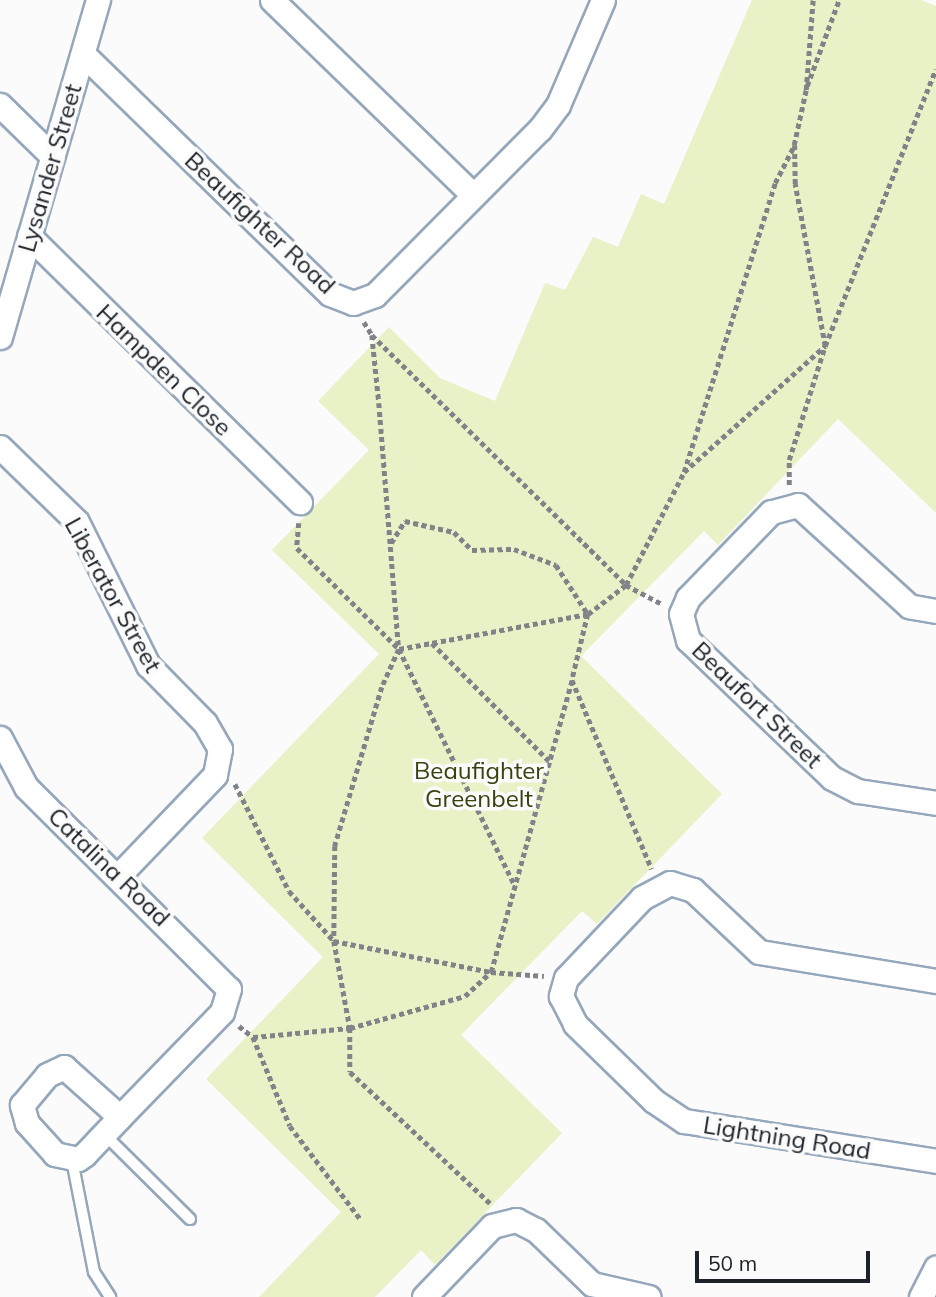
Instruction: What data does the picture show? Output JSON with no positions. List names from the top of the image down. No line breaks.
{"streets":{"street":["Lysander Street","Beaufighter Road","Hampden Close","Liberator Street","Beaufort Street","Catalina Road","Lightning Road"]},"crossings":[["Lysander Street","Beaufighter Road"],["Lysander Street","Hampden Close"]],"parks":["Beaufighter Greenbelt"],"scale_bar":"50 m"}
